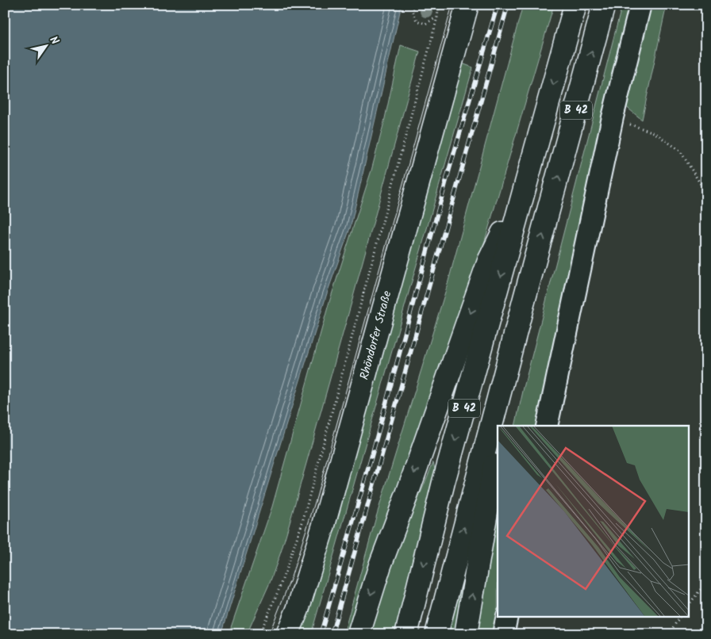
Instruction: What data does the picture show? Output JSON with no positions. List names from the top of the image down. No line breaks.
{"streets":{"main road":["B 42","Rhöndorfer Straße"]},"north":"top right"}
